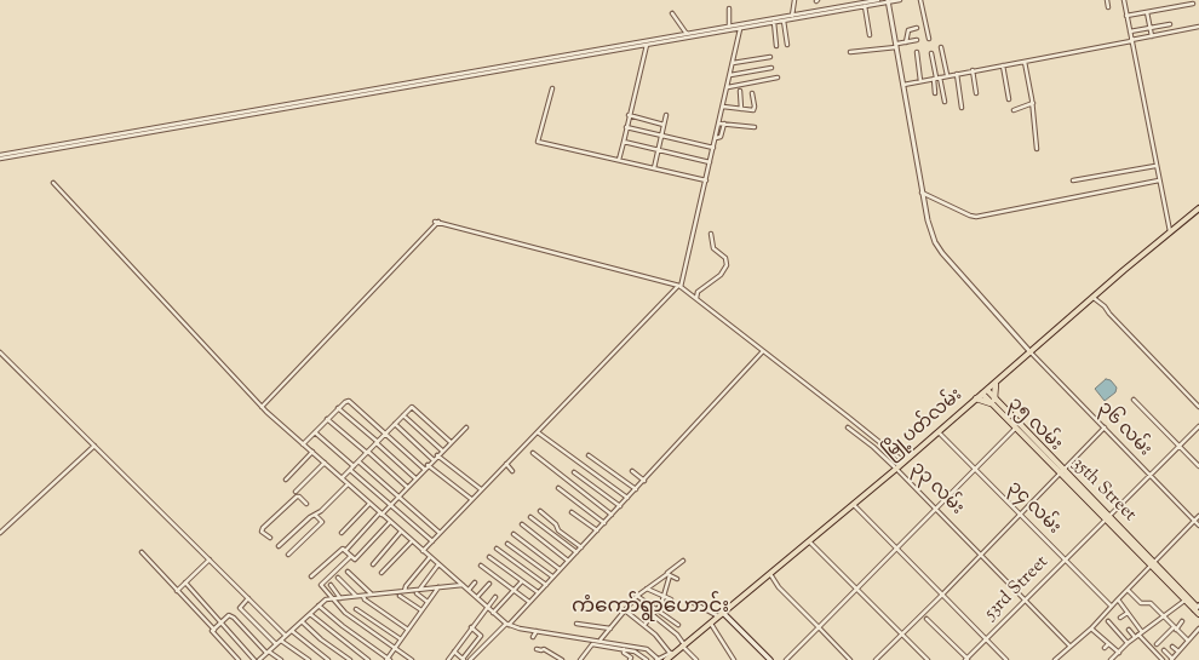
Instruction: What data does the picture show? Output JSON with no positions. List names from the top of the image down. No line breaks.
{"streets":{"main road":["မြို့ပတ်လမ်း","၃၅ လမ်း","35th Street"],"street":["၃၆ လမ်း","၃၃ လမ်း","၃၄ လမ်း","53rd Street"]},"crossings":[["မြို့ပတ်လမ်း","၃၆ လမ်း"],["မြို့ပတ်လမ်း","၃၃ လမ်း"],["မြို့ပတ်လမ်း","35th Street"],["မြို့ပတ်လမ်း","၃၄ လမ်း"],["၃၅ လမ်း","35th Street"],["၃၅ လမ်း","53rd Street"],["၃၆ လမ်း","53rd Street"],["၃၃ လမ်း","53rd Street"],["35th Street","53rd Street"],["၃၄ လမ်း","53rd Street"]],"districts":["ကံကော်ရွာဟောင်း"]}
